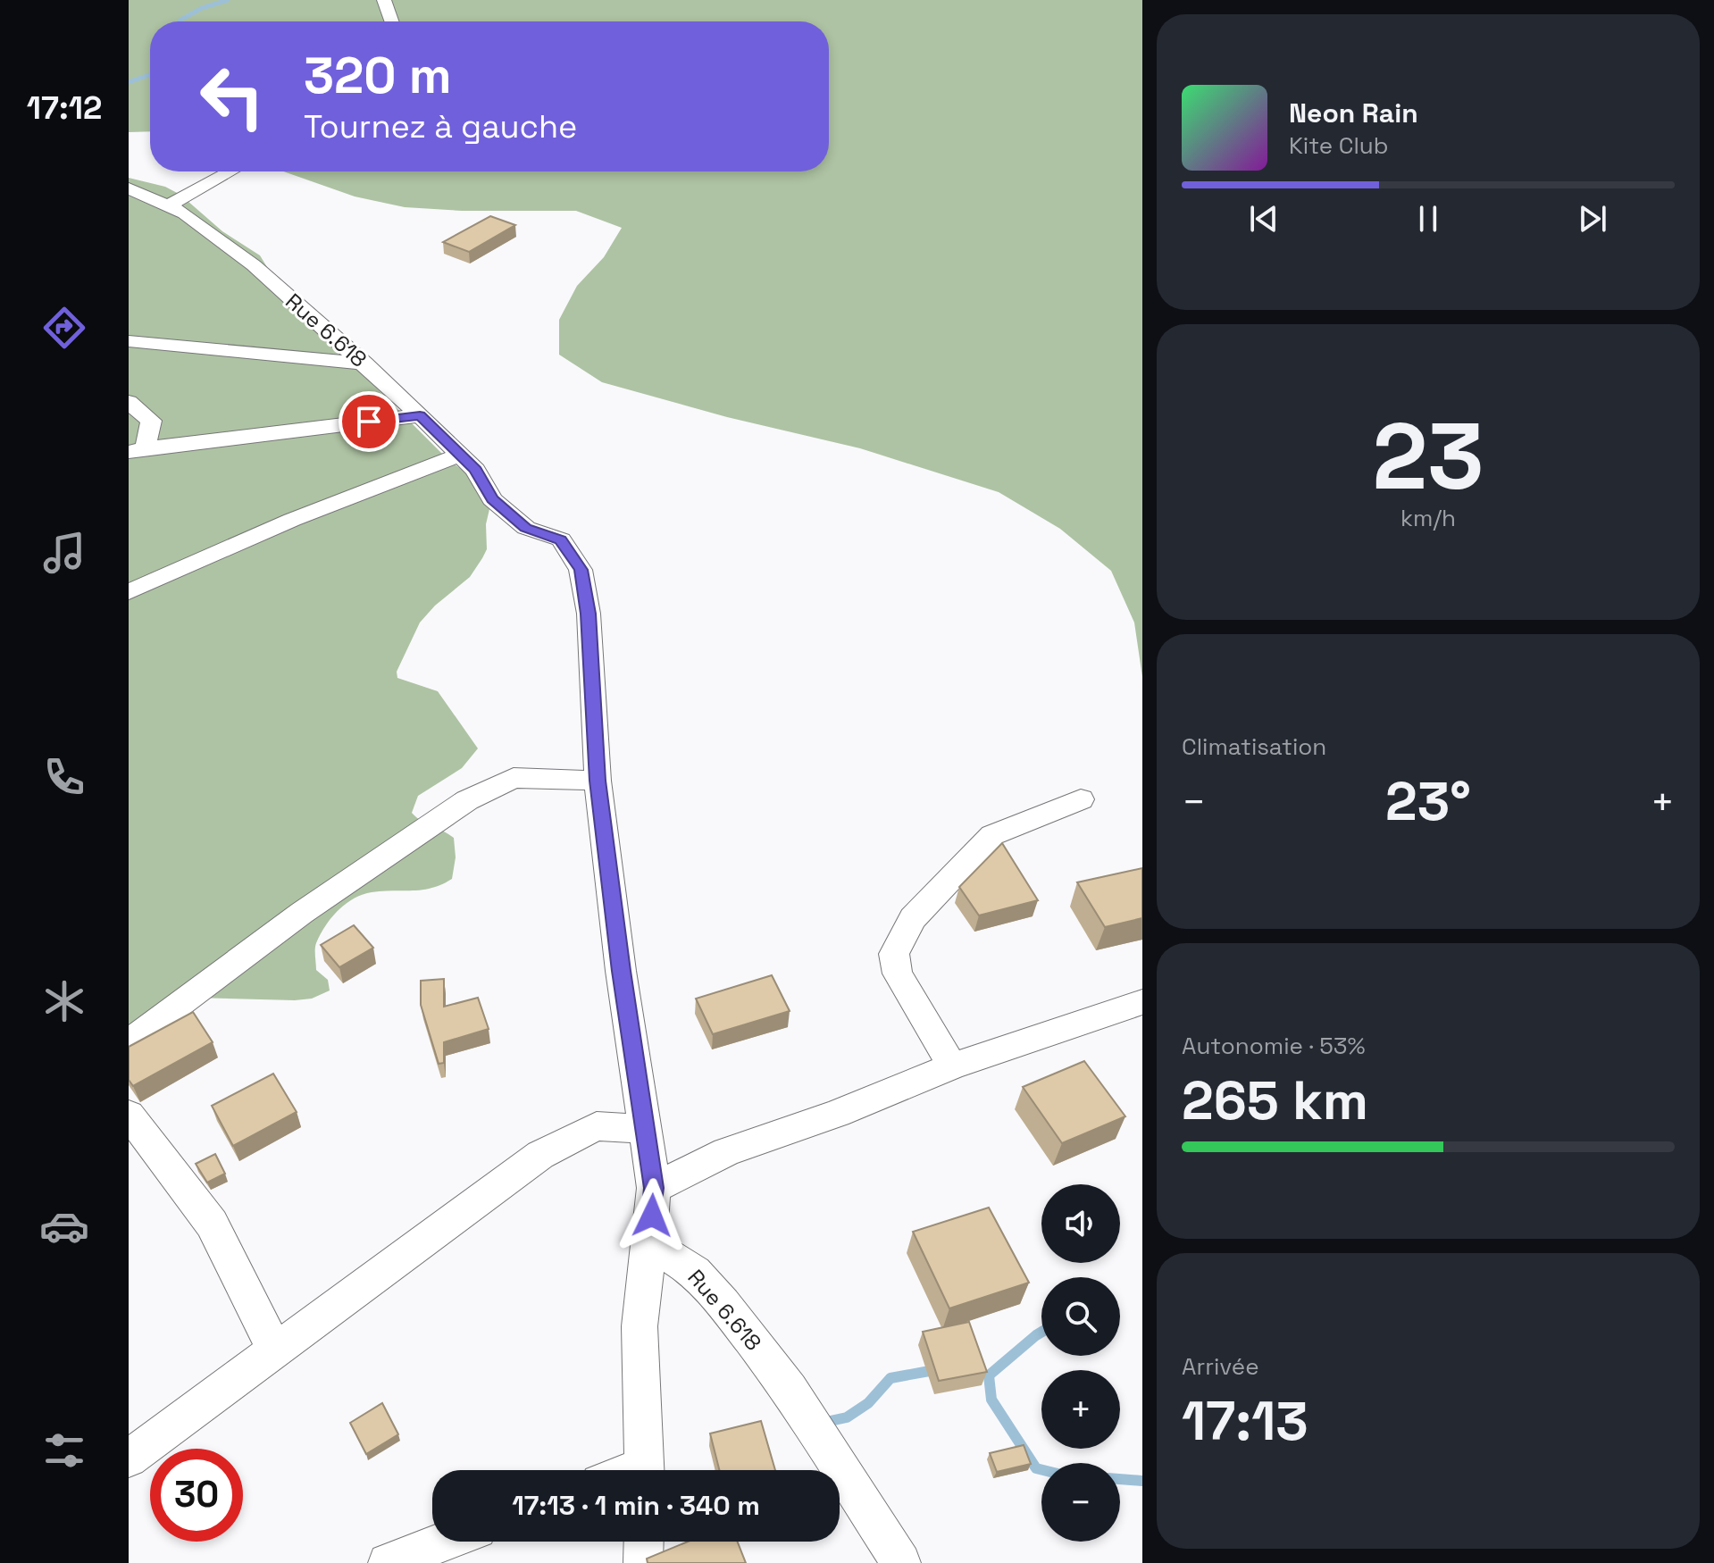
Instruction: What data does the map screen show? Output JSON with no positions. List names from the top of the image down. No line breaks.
{"streets":{"street":["Rue 6.618"]},"page":{"tabs":"17:12","turn":["320 m","Tournez à gauche"],"song":["Neon Rain","Kite Club"],"tile":[["23","km/h"],"Climatisation",["Autonomie · 53%","265 km"],["Arrivée","17:13"]],"heat":["−","23°","+"],"map_buttons":["+","−"],"limit":"30","trip":"17:13 · 1 min · 340 m"}}
